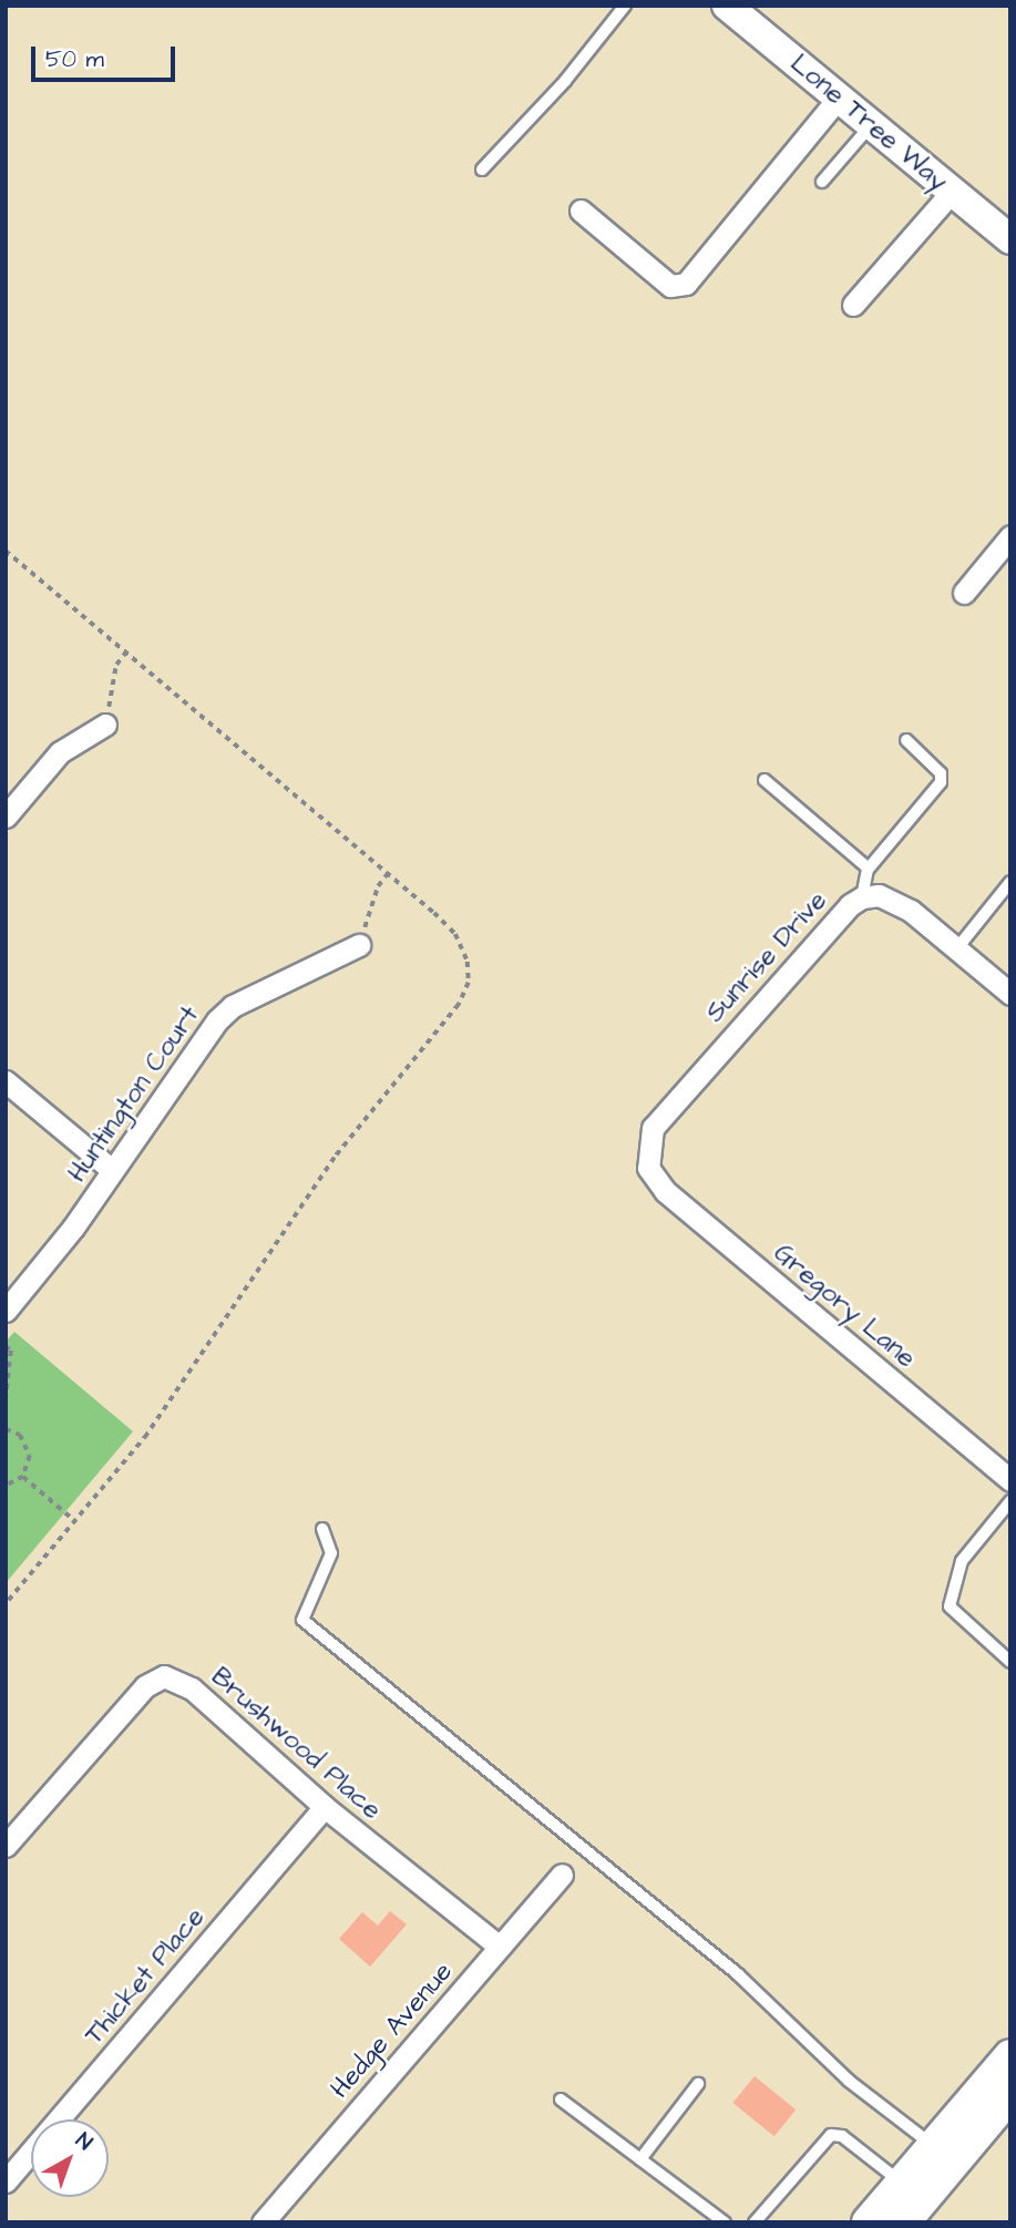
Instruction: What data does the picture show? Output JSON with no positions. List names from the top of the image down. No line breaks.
{"streets":{"main road":["Lone Tree Way"],"street":["Sunrise Drive","Huntington Court","Gregory Lane","Brushwood Place","Thicket Place","Hedge Avenue"]},"crossings":[["Sunrise Drive","Gregory Lane"],["Brushwood Place","Thicket Place"],["Brushwood Place","Hedge Avenue"]],"scale_bar":"50 m","north":"top right"}
